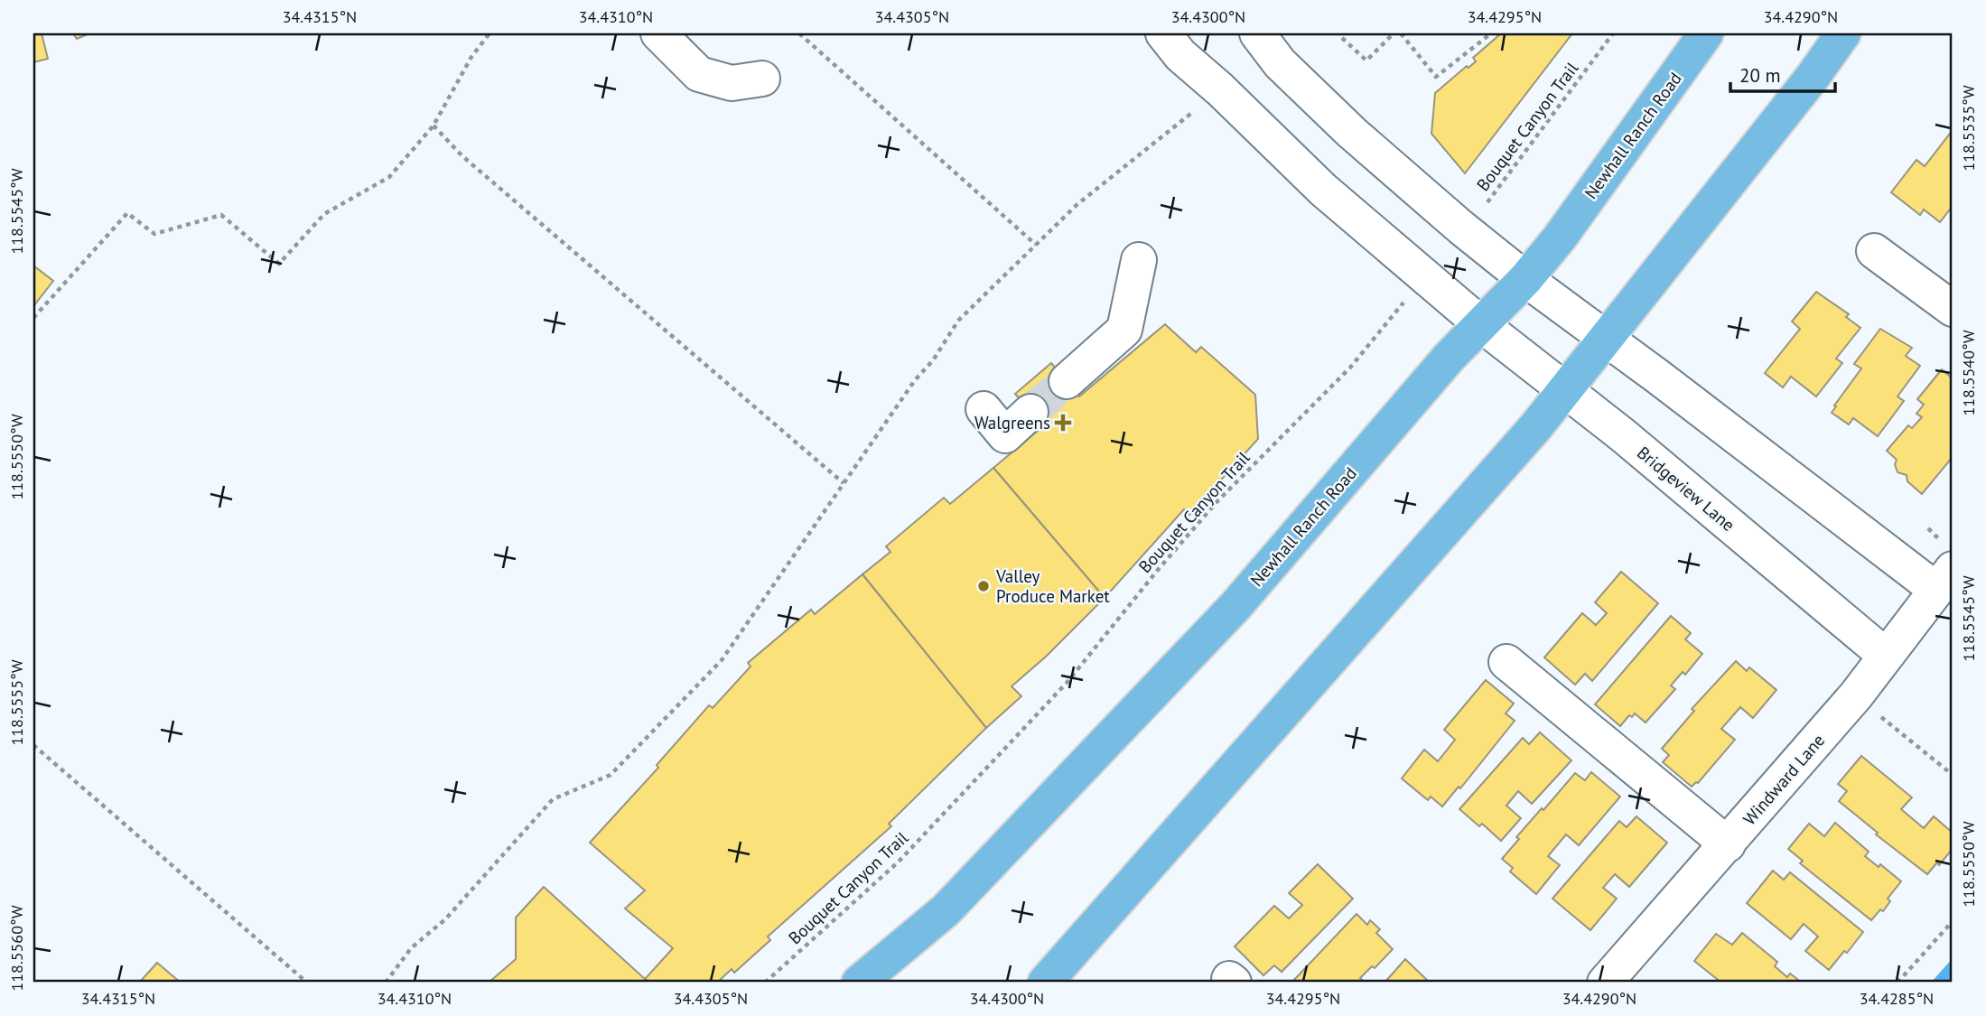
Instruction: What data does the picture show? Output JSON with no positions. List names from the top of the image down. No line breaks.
{"streets":{"main road":["Newhall Ranch Road"],"street":["Bridgeview Lane","Windward Lane"],"path":["Bouquet Canyon Trail"]},"crossings":[["Bouquet Canyon Trail","Bridgeview Lane"],["Newhall Ranch Road","Bridgeview Lane"],["Bridgeview Lane","Windward Lane"]],"places":{"health":["Walgreens"],"other":["Valley Produce Market"]},"scale_bar":"20 m","coordinates":["34.4315°N","34.4310°N","34.4305°N","34.4300°N","34.4295°N","34.4290°N","118.5535°W","118.5545°W","118.5540°W","118.5550°W","118.5555°W","118.5560°W","34.4285°N"]}
